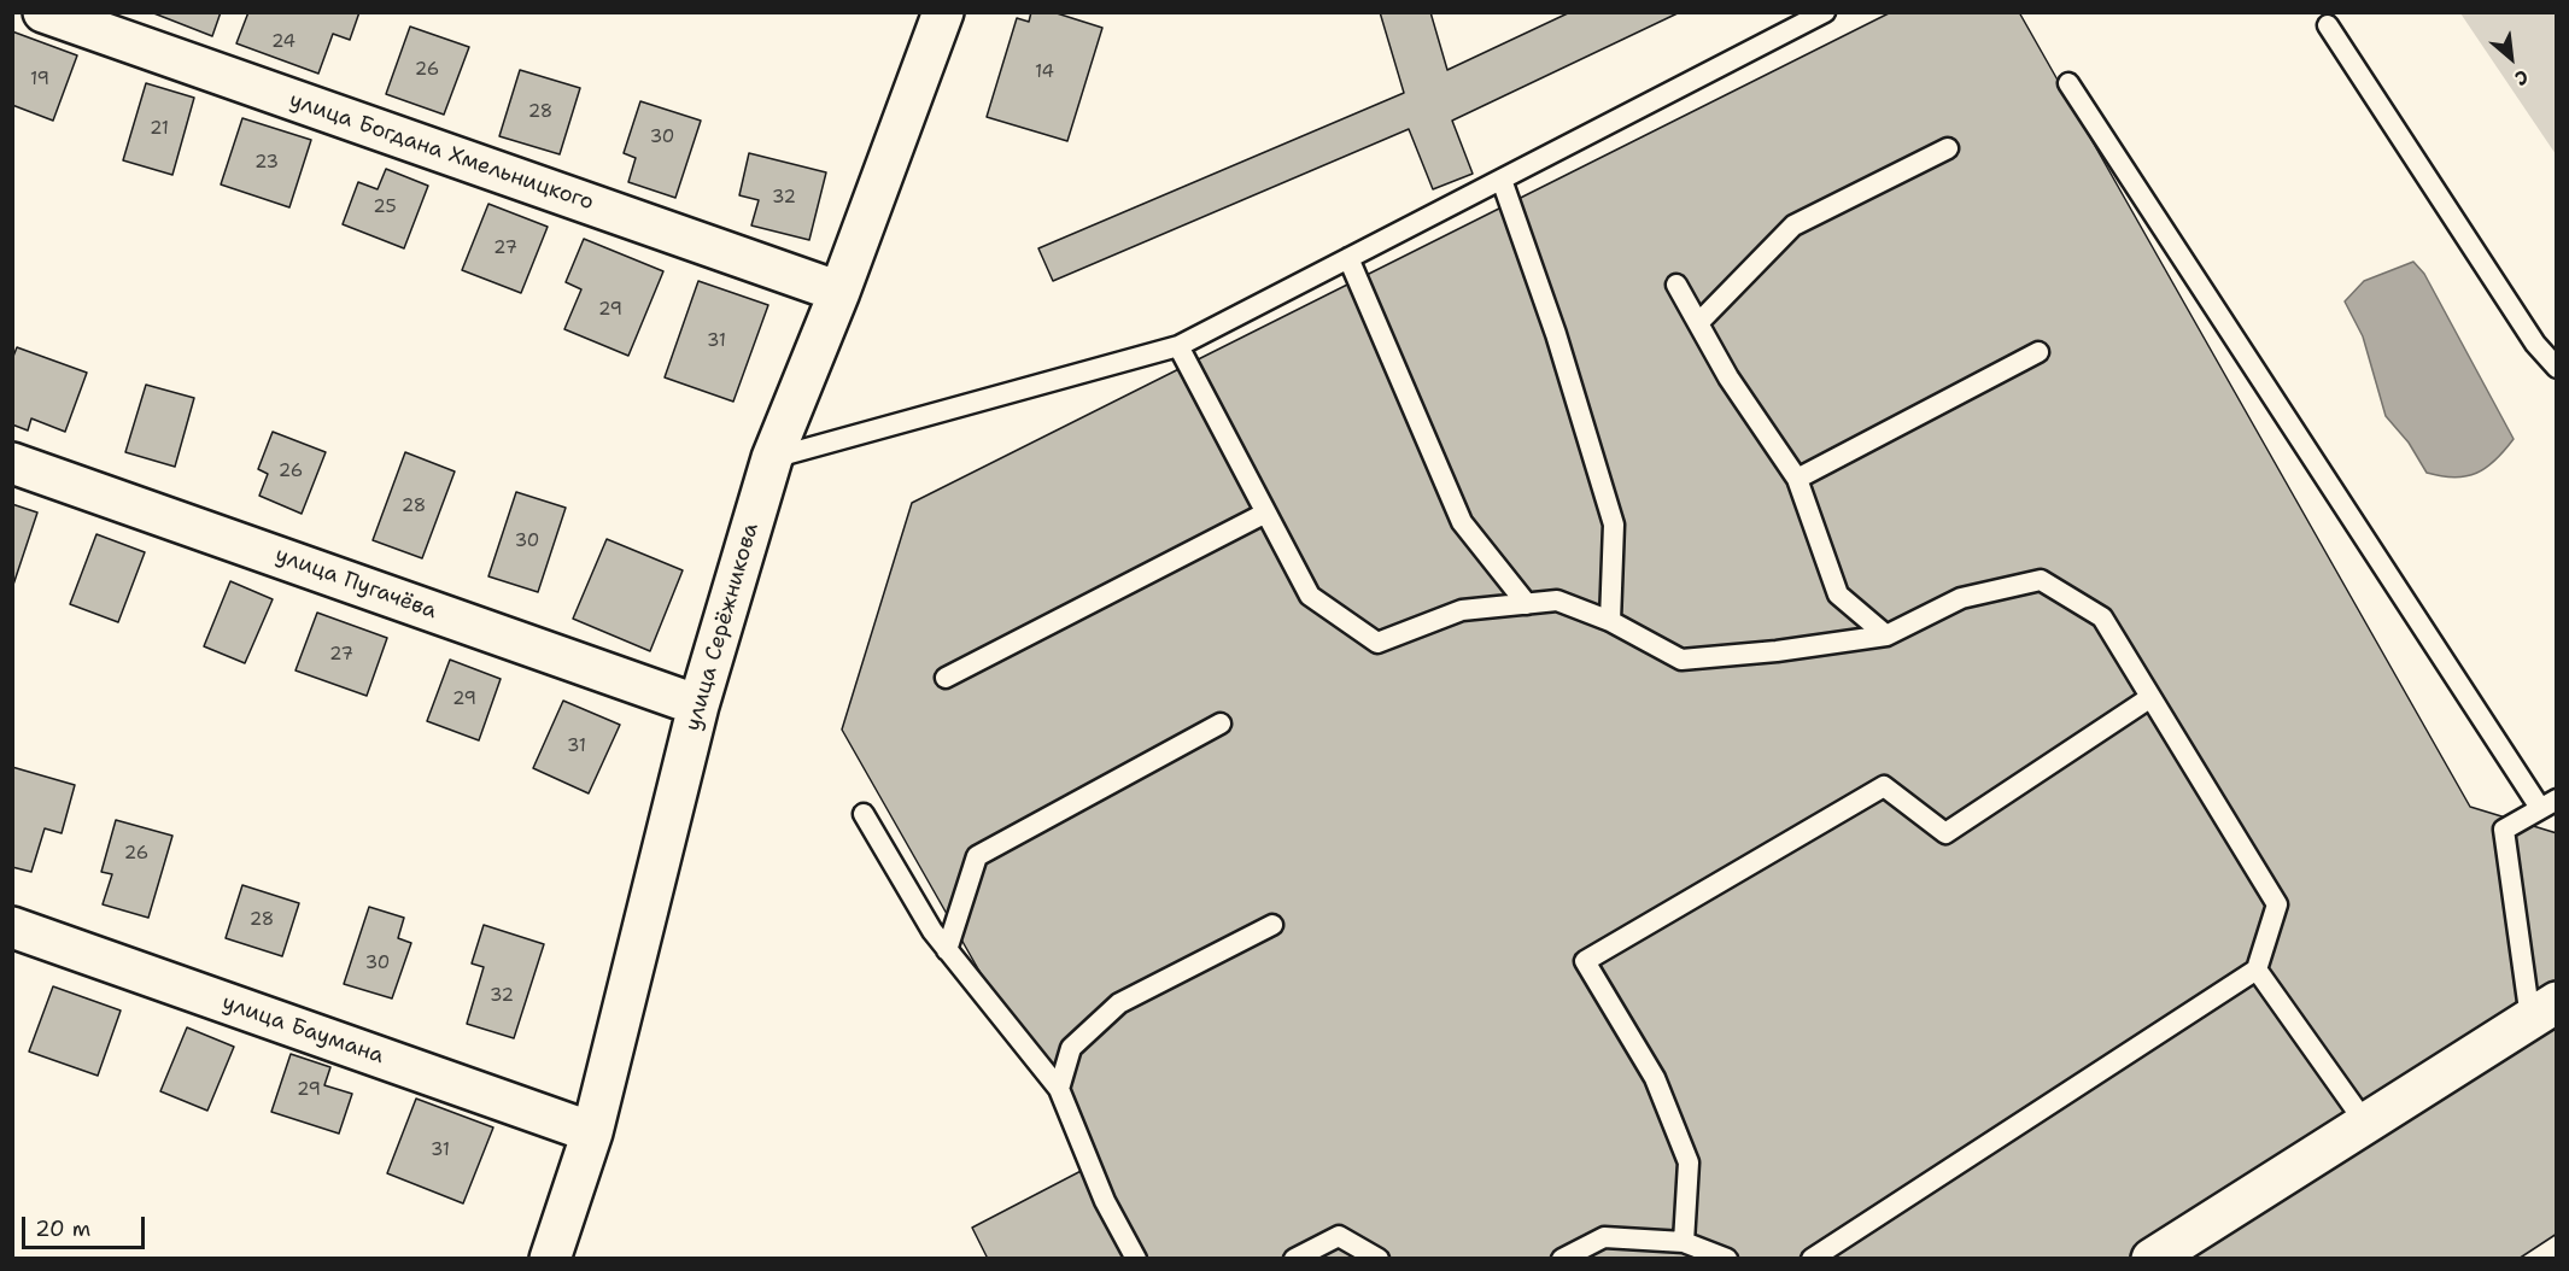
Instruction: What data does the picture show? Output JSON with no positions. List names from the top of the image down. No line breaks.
{"streets":{"street":["улица Богдана Хмельницкого","улица Пугачёва","улица Серёжникова","улица Баумана"]},"crossings":[["улица Богдана Хмельницкого","улица Серёжникова"],["улица Пугачёва","улица Серёжникова"],["улица Серёжникова","улица Баумана"]],"house_numbers":["24","26","14","19","28","21","30","23","32","25","27","29","31","26","28","30","27","29","31","26","28","30","32","29","31"],"scale_bar":"20 m","north":"bottom right"}
